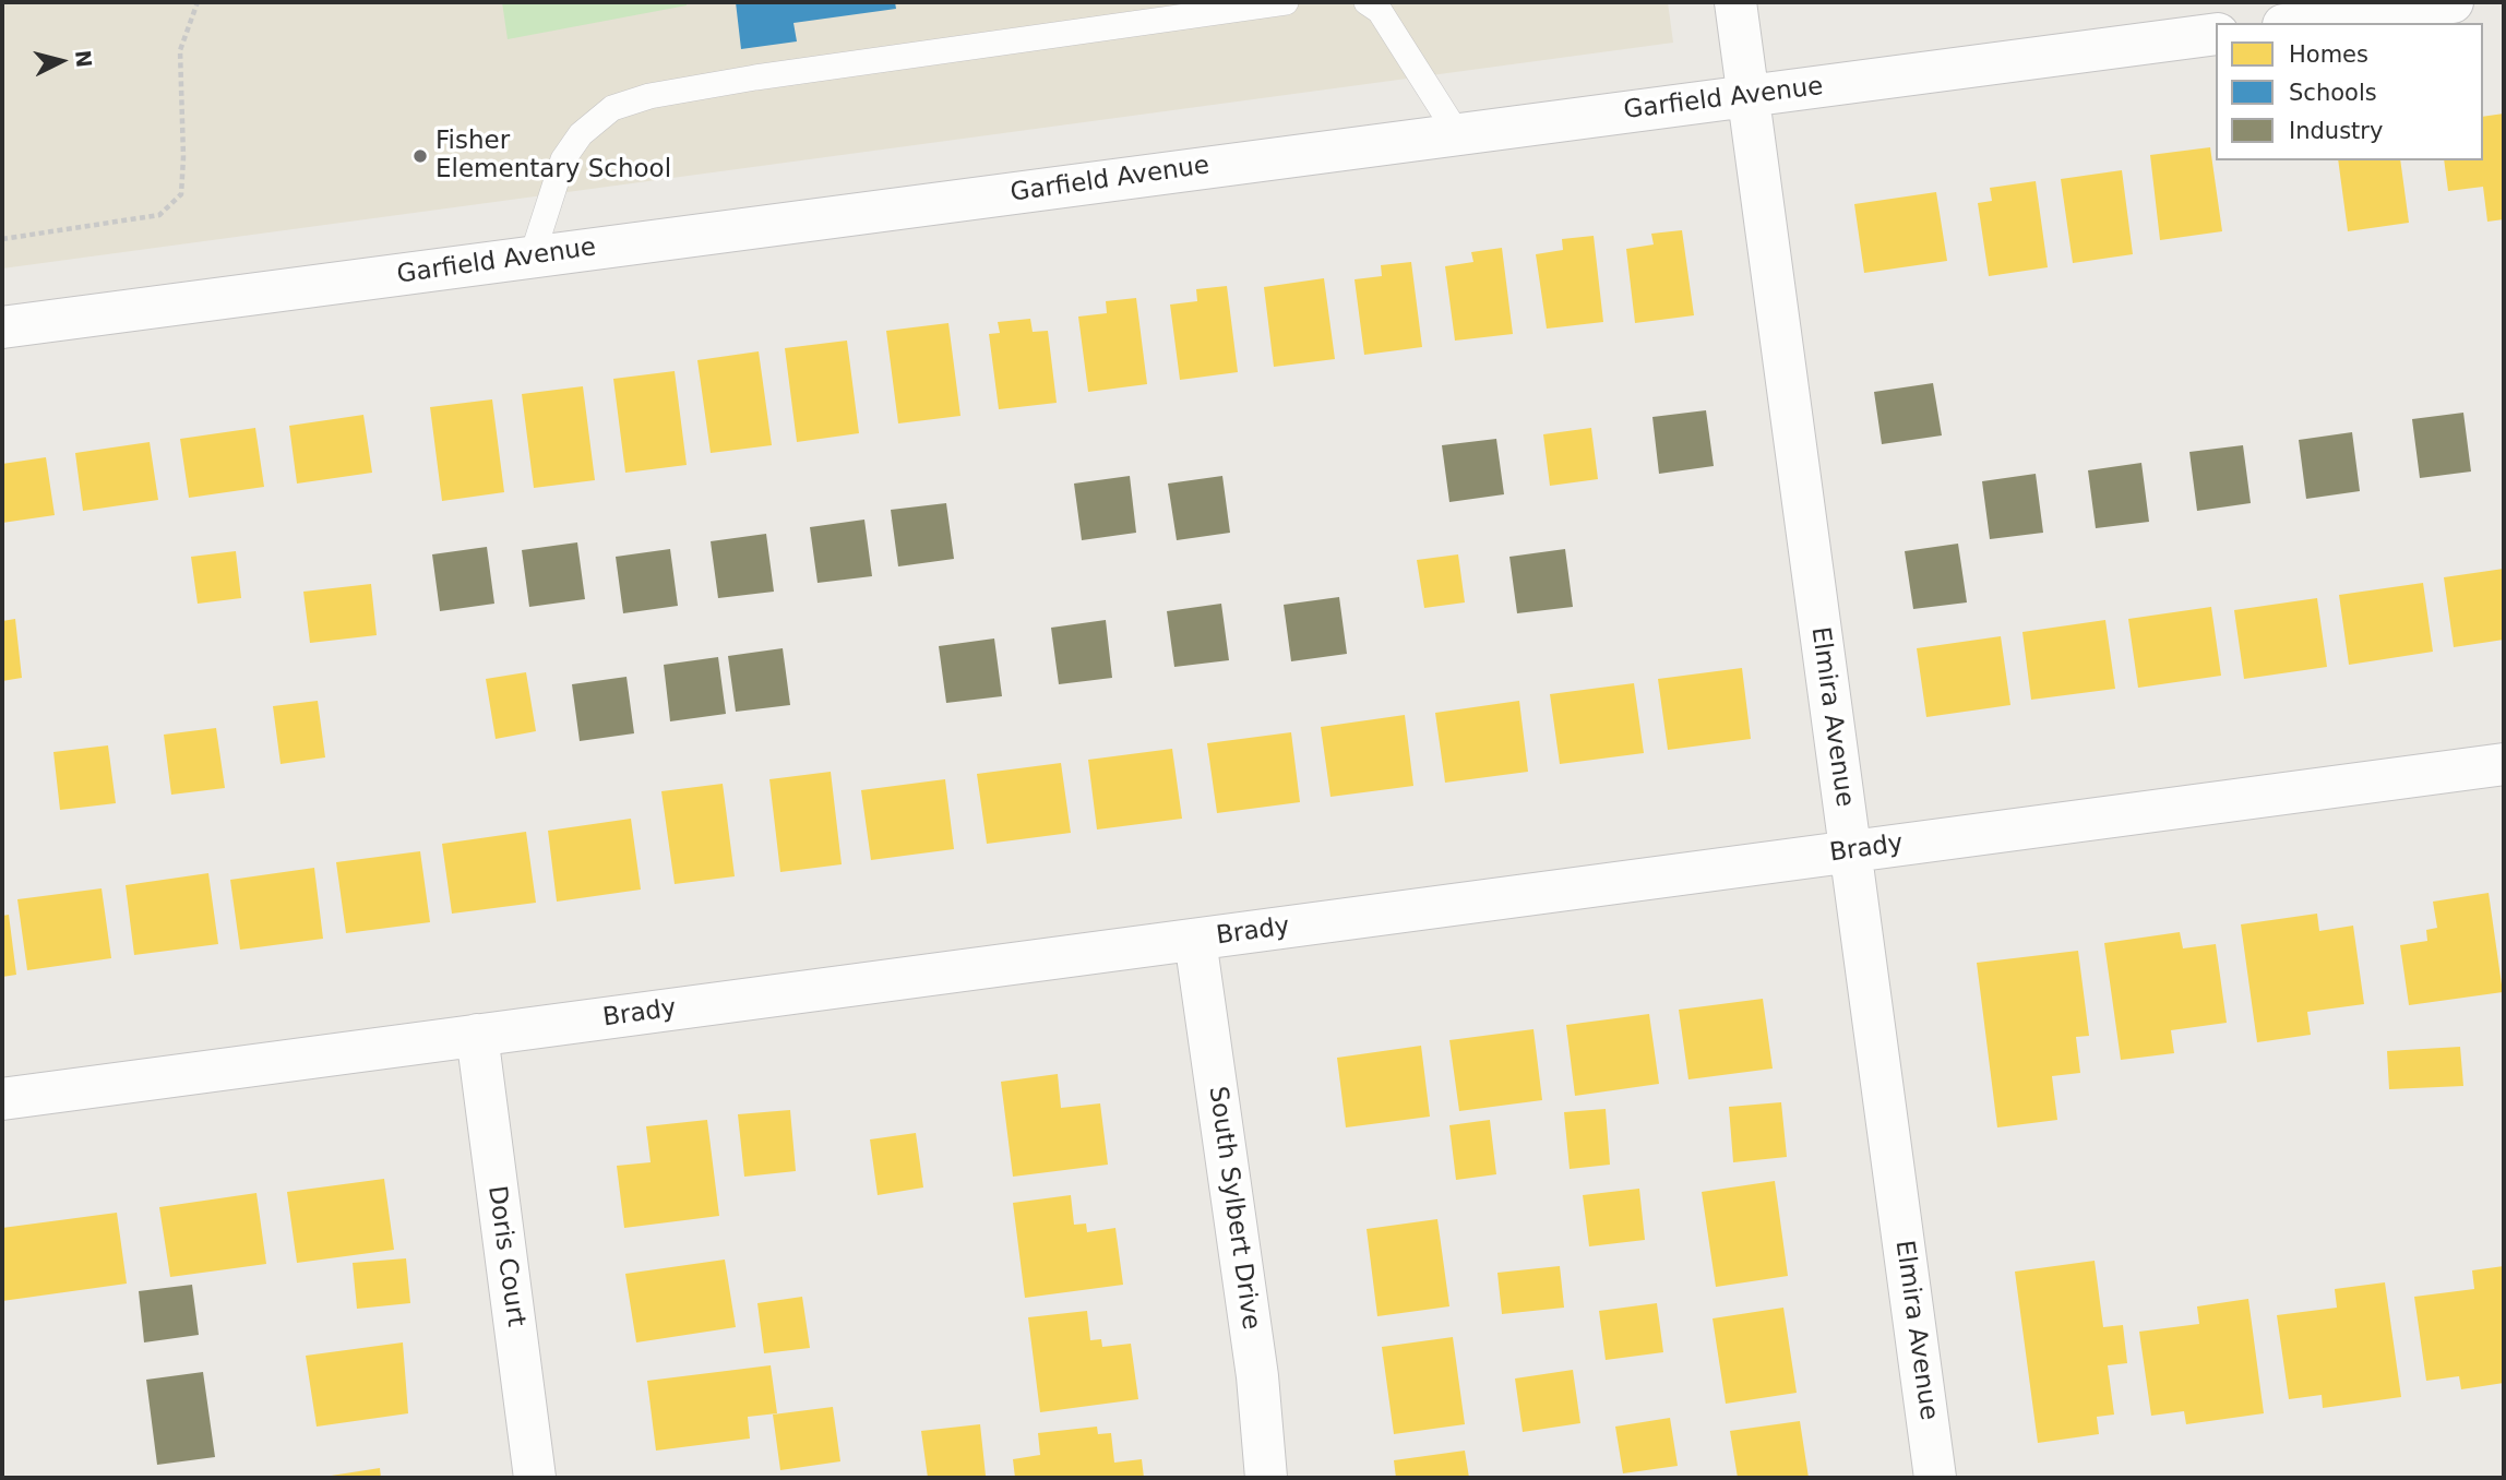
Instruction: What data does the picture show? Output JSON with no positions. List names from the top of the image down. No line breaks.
{"streets":{"street":["Garfield Avenue","Elmira Avenue","Brady","South Sylbert Drive","Doris Court"]},"crossings":[["Garfield Avenue","Elmira Avenue"],["Elmira Avenue","Brady"],["Brady","South Sylbert Drive"],["Brady","Doris Court"]],"places":["Fisher Elementary School"],"legend":["Homes","Schools","Industry"],"north":"right"}
